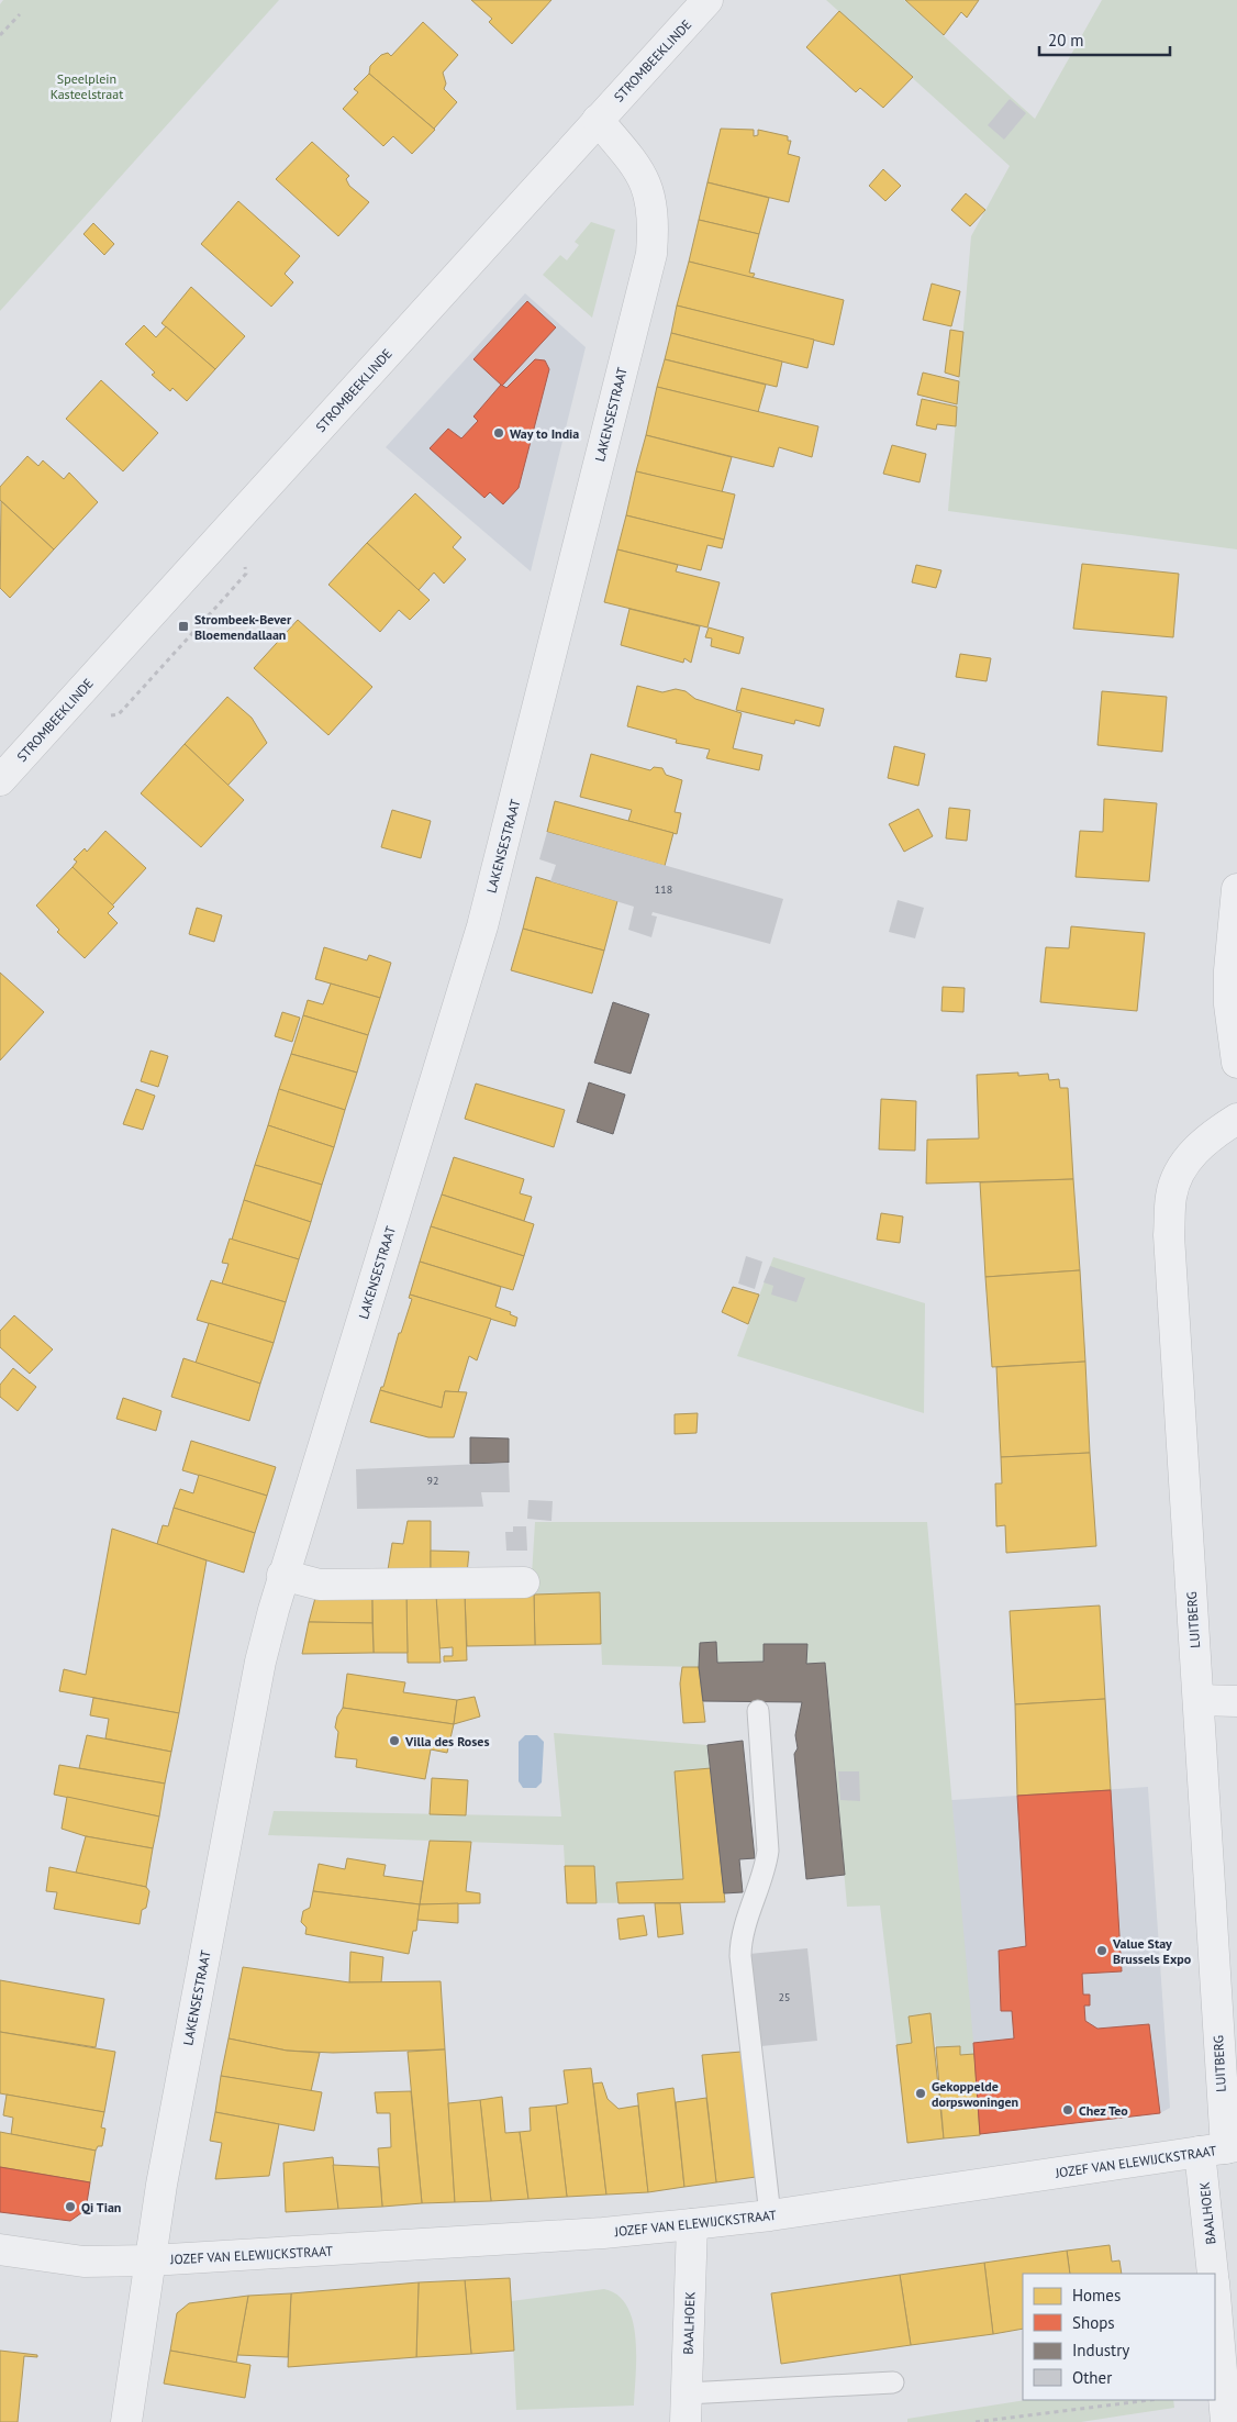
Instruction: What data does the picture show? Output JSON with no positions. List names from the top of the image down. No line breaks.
{"streets":{"street":["STROMBEEKLINDE","LAKENSESTRAAT","LUITBERG","JOZEF VAN ELEWIJCKSTRAAT","BAALHOEK"]},"crossings":[["STROMBEEKLINDE","LAKENSESTRAAT"],["LAKENSESTRAAT","JOZEF VAN ELEWIJCKSTRAAT"],["LUITBERG","JOZEF VAN ELEWIJCKSTRAAT"],["LUITBERG","BAALHOEK"],["JOZEF VAN ELEWIJCKSTRAAT","BAALHOEK"]],"parks":["Speelplein Kasteelstraat"],"places":{"other":["Way to India","Villa des Roses","Value Stay Brussels Expo","Gekoppelde dorpswoningen","Chez Teo","Qi Tian"],"transit":["Strombeek-Bever Bloemendallaan"]},"house_numbers":["118","92","25"],"legend":["Homes","Shops","Industry","Other"],"scale_bar":"20 m"}
